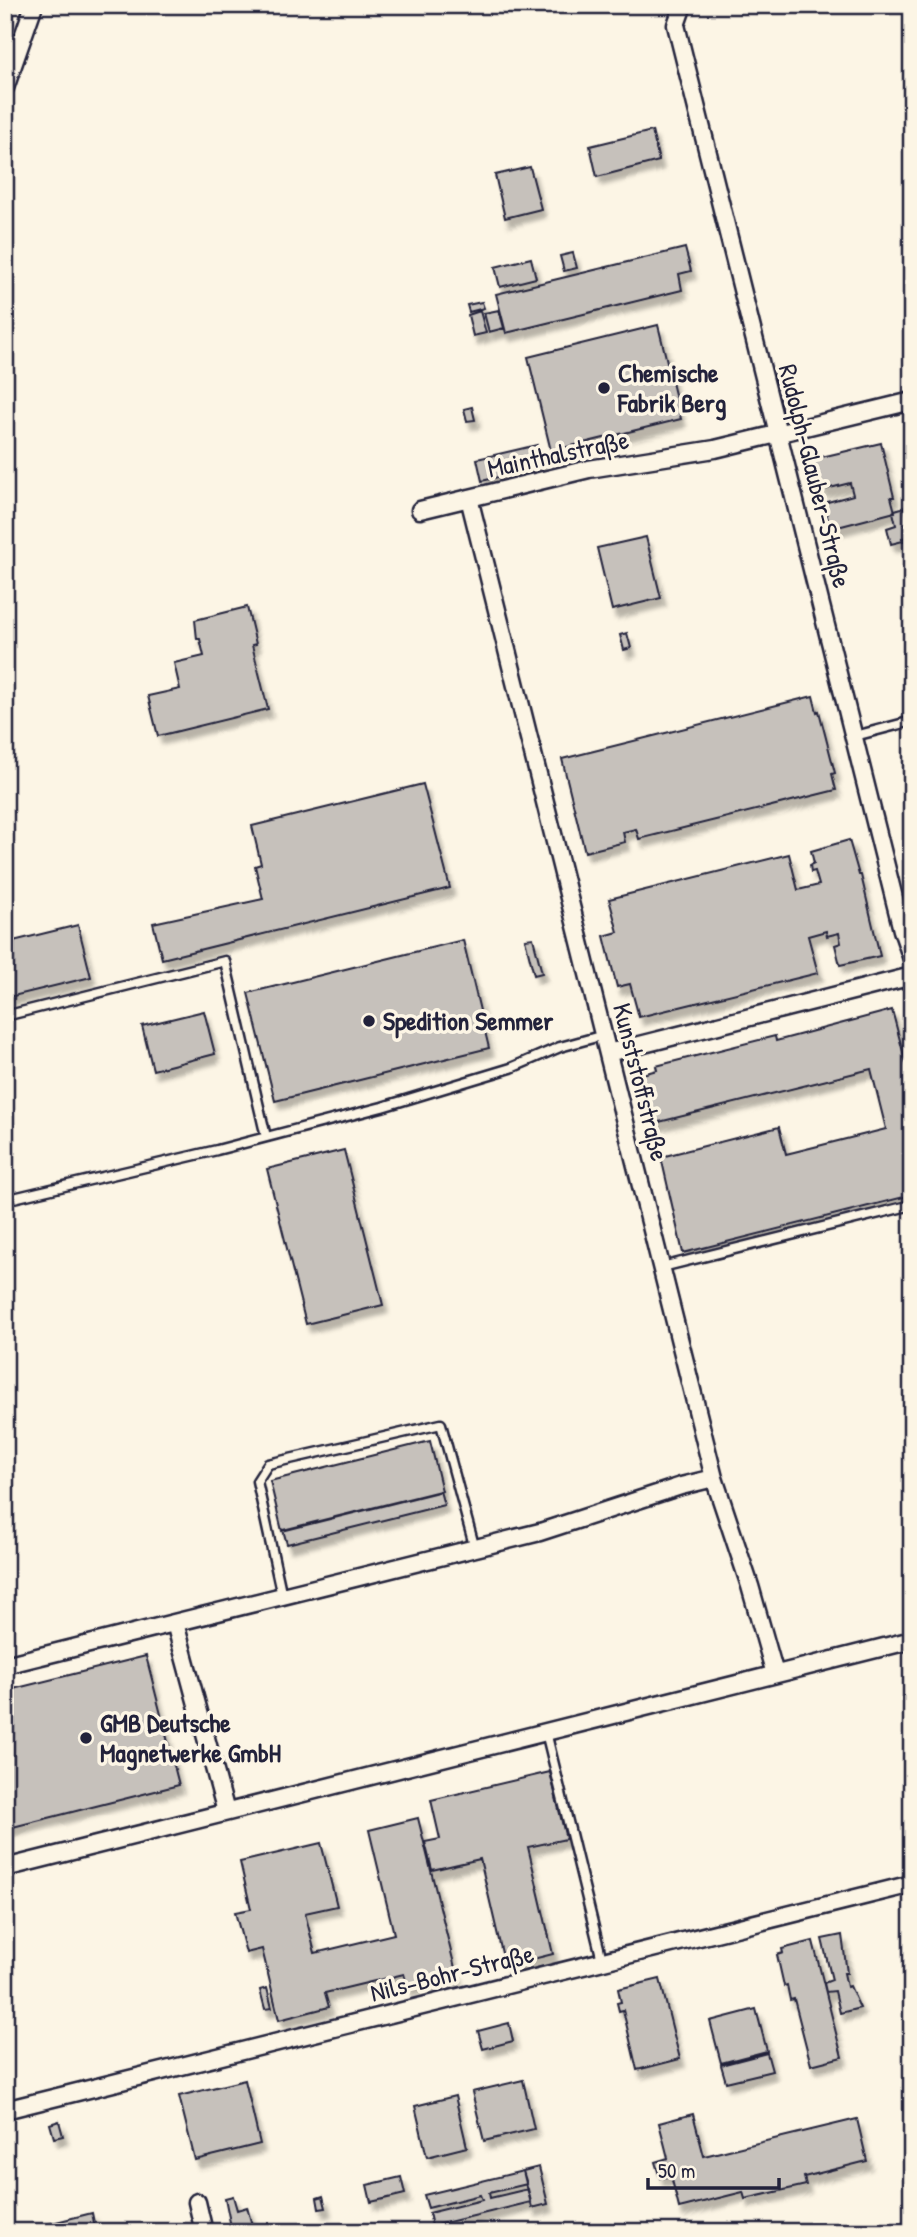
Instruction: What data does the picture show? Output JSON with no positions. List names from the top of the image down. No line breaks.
{"streets":{"street":["Mainthalstraße","Rudolph-Glauber-Straße","Kunststoffstraße","Nils-Bohr-Straße"]},"crossings":[["Mainthalstraße","Rudolph-Glauber-Straße"],["Mainthalstraße","Kunststoffstraße"]],"places":["Chemische Fabrik Berg","Spedition Semmer","GMB Deutsche Magnetwerke GmbH"],"scale_bar":"50 m"}
